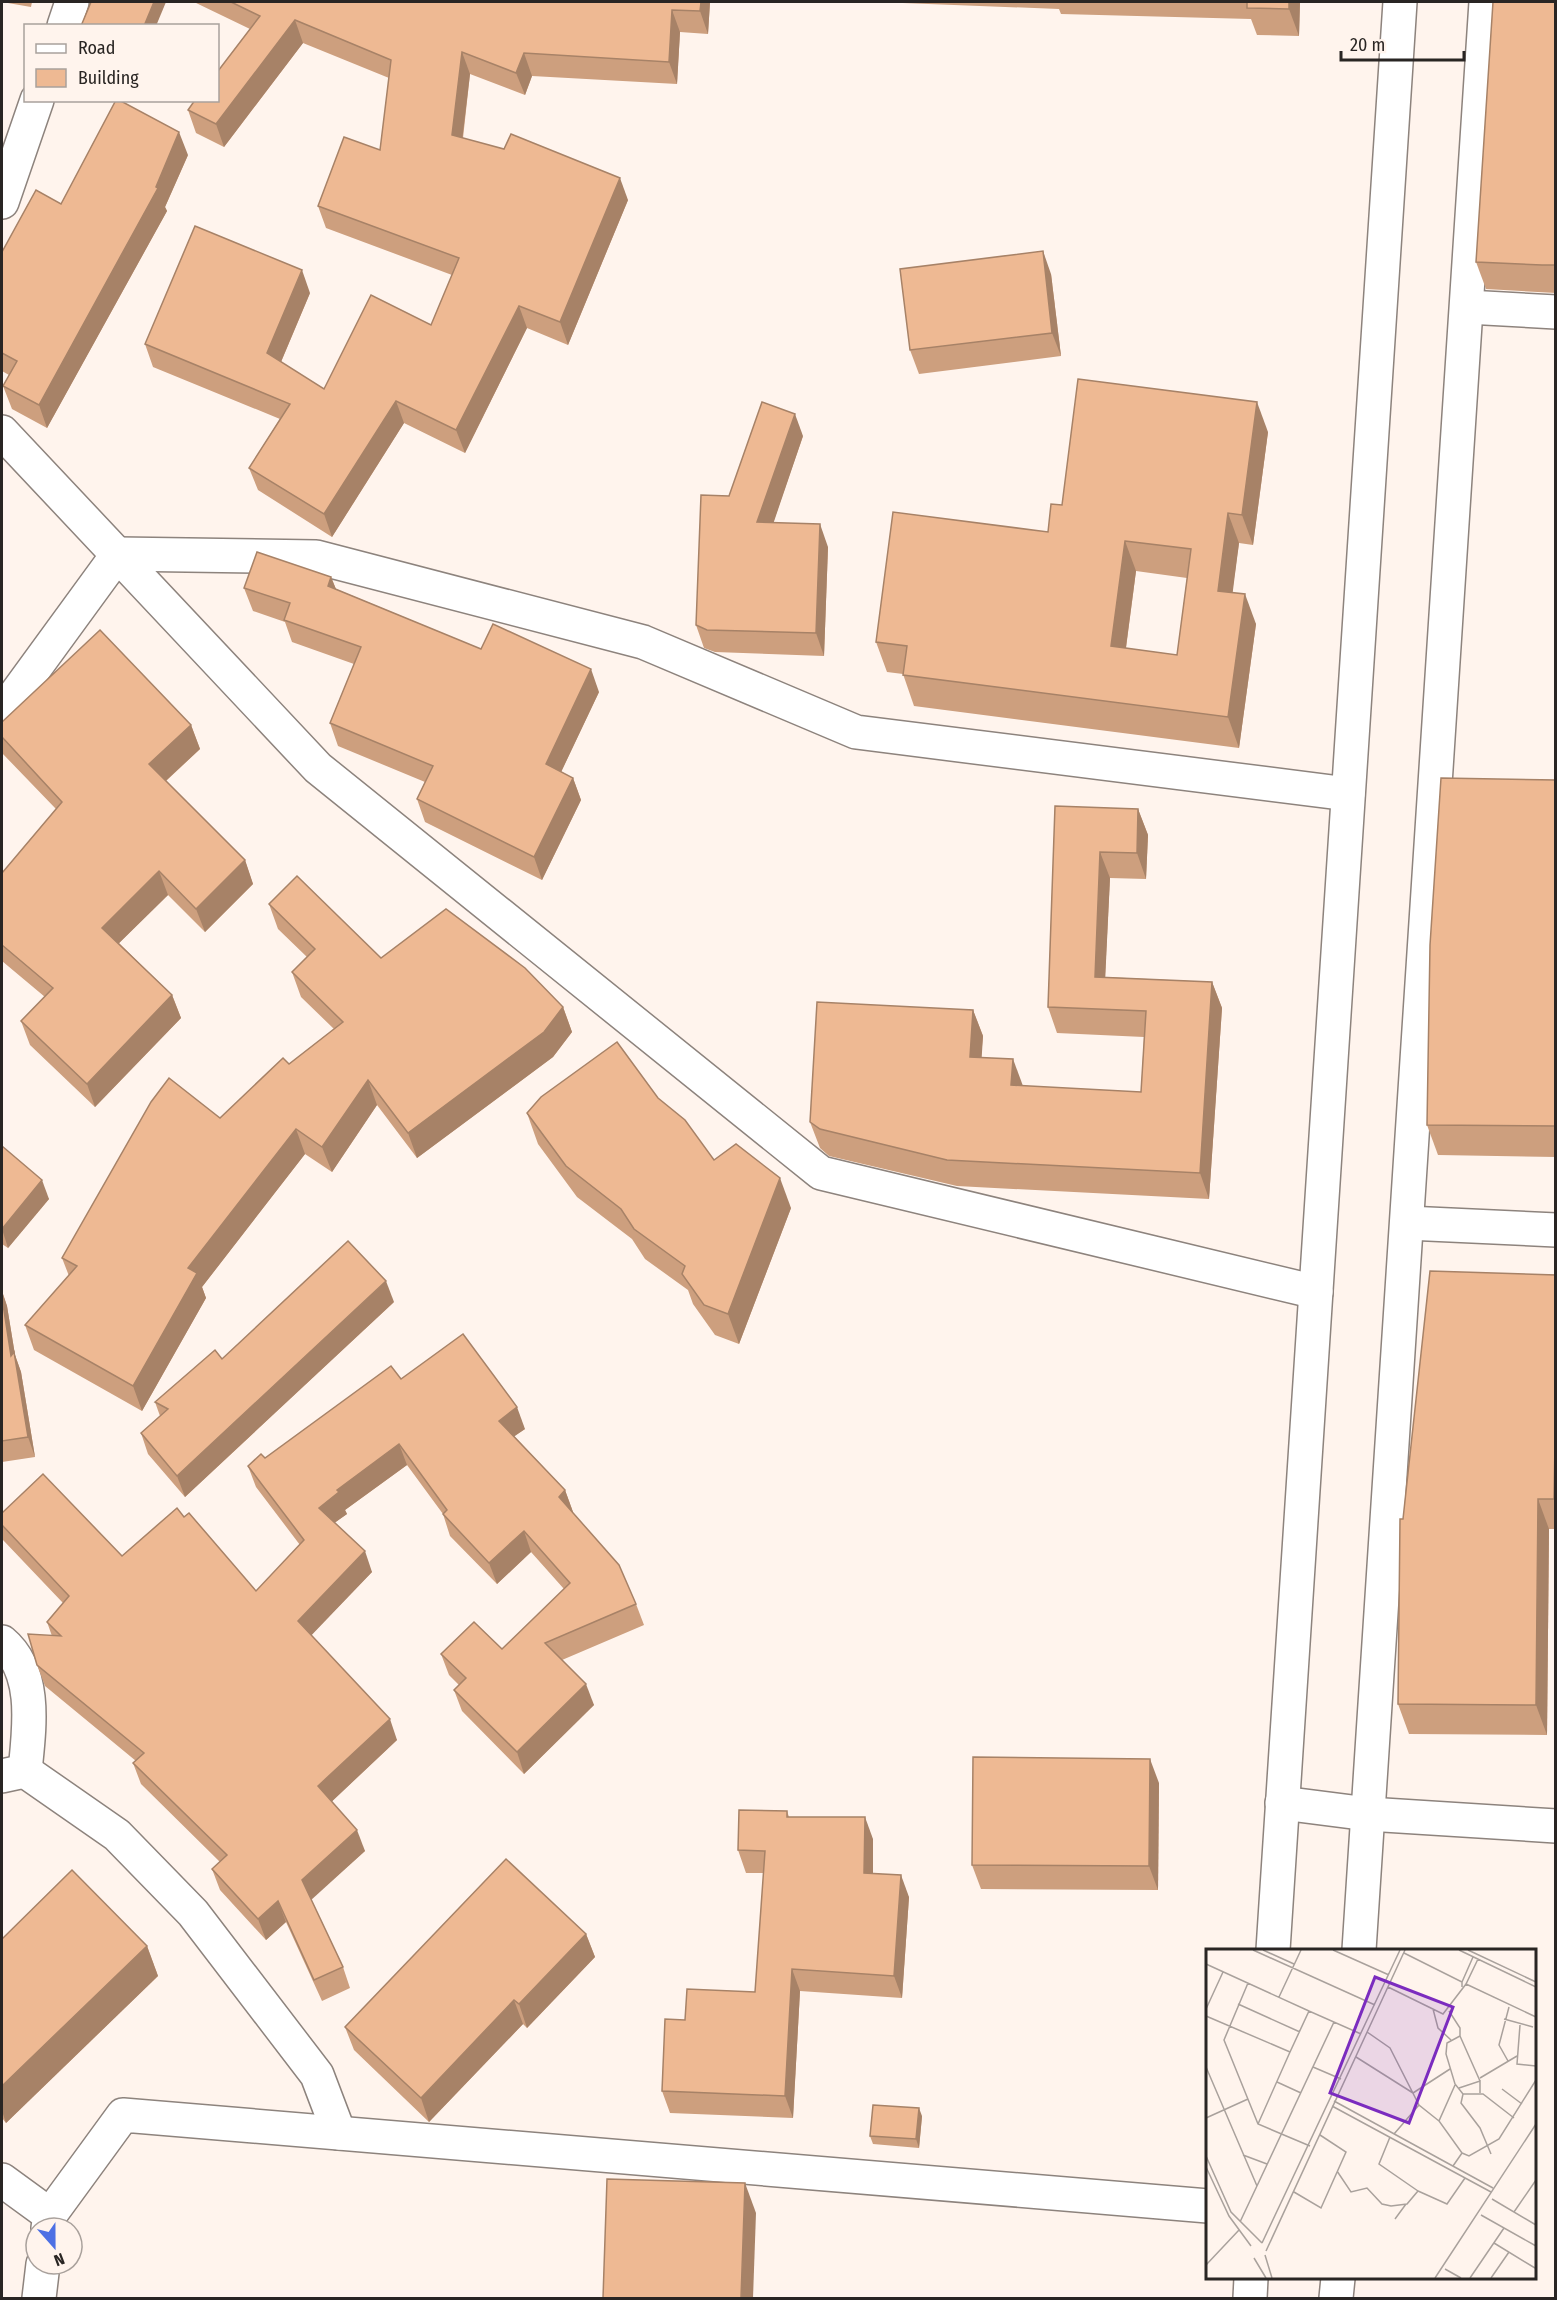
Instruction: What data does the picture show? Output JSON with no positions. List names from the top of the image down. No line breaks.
{"legend":["Road","Building"],"scale_bar":"20 m","north":"bottom"}
